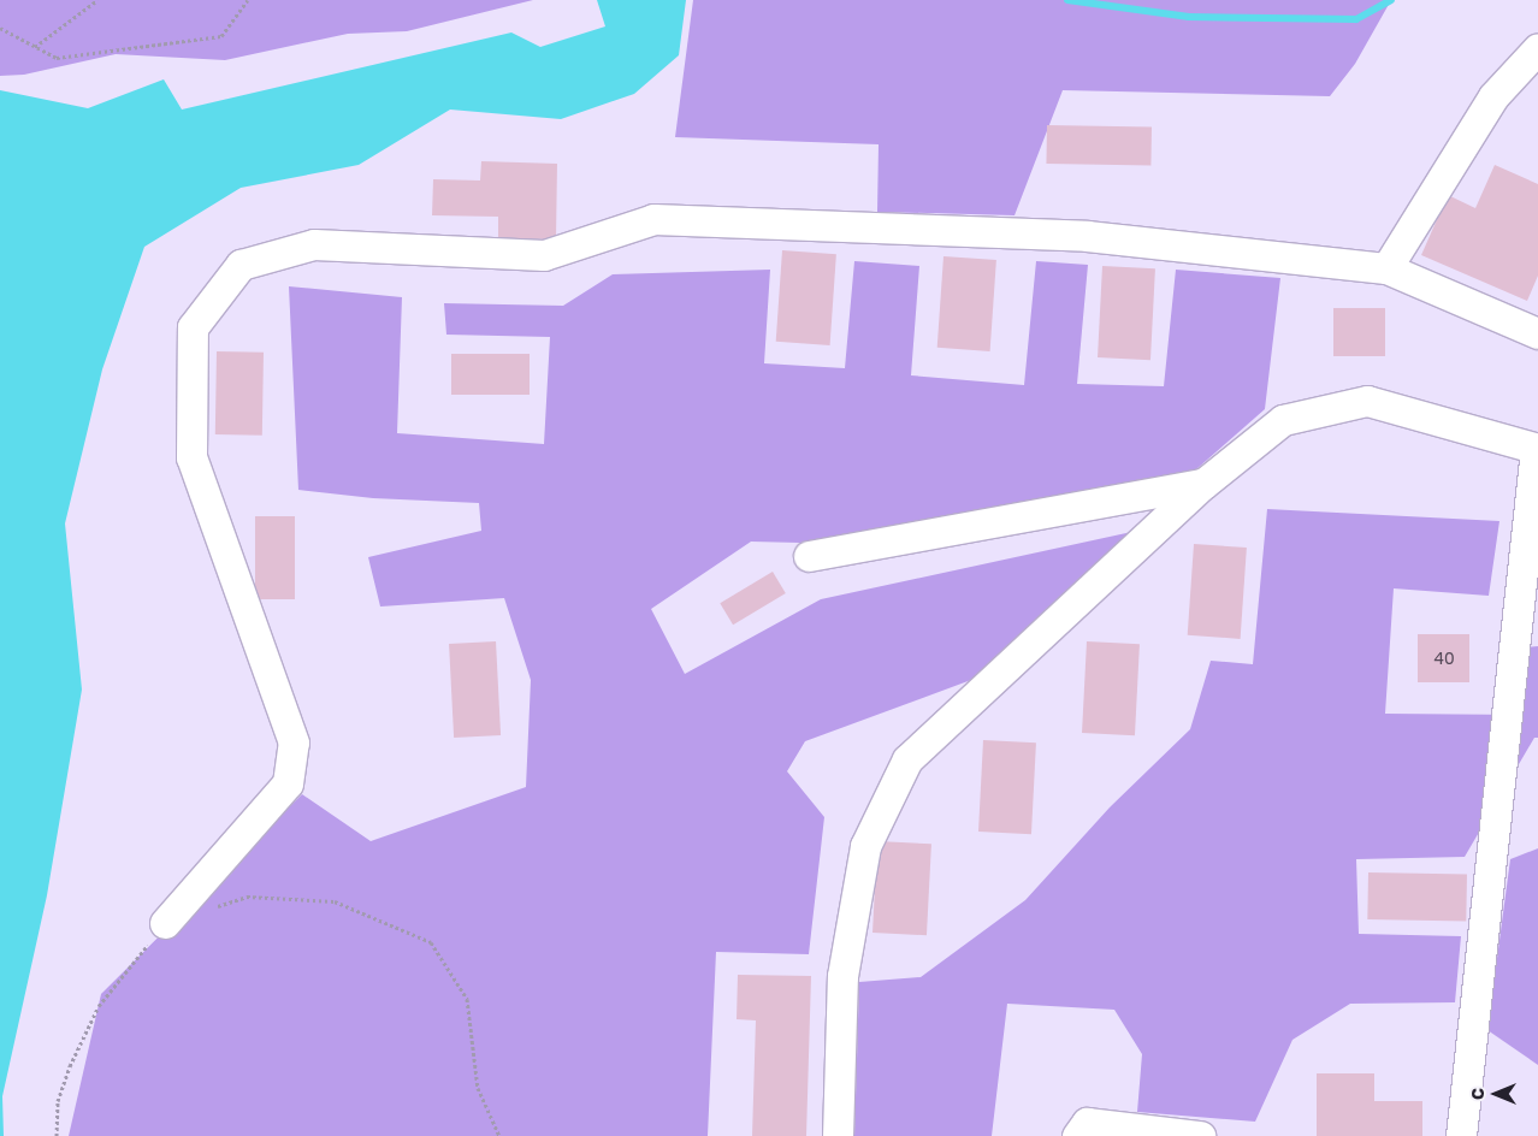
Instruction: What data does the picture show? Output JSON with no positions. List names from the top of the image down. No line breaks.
{"house_numbers":["40"],"north":"left"}
